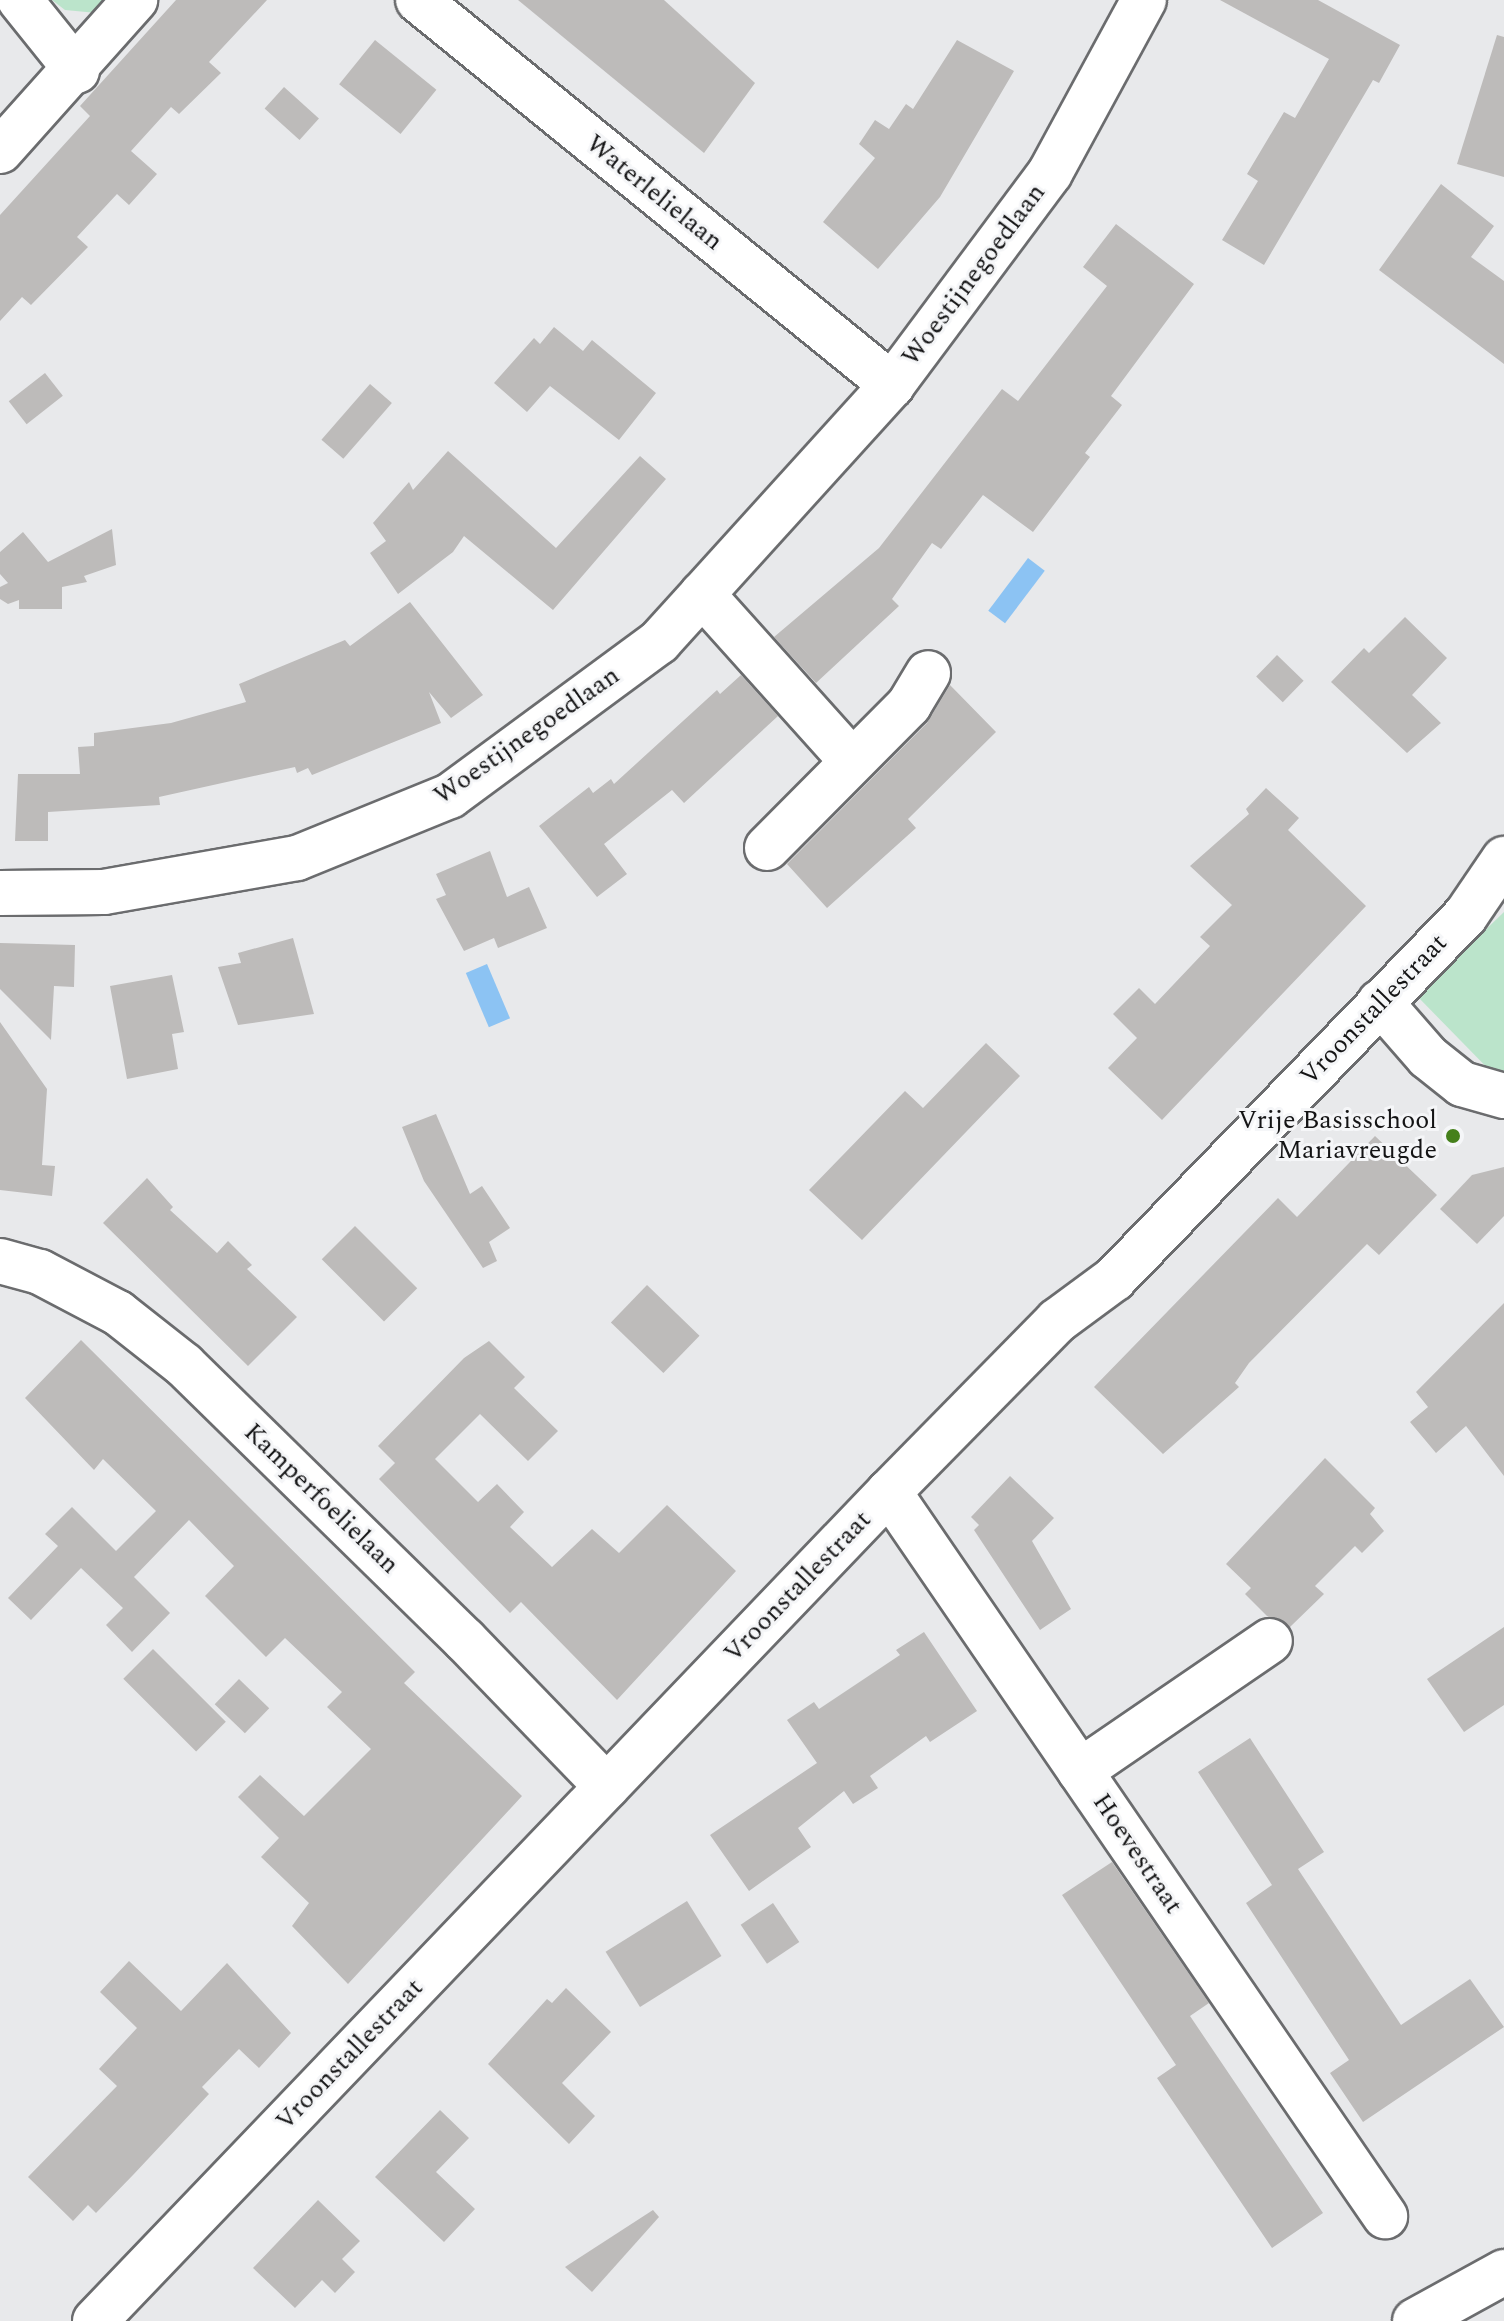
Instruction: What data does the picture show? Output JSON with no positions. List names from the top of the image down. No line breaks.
{"streets":{"street":["Waterlelielaan","Woestijnegoedlaan","Vroonstallestraat","Kamperfoelielaan","Hoevestraat"]},"crossings":[["Waterlelielaan","Woestijnegoedlaan"],["Vroonstallestraat","Kamperfoelielaan"],["Vroonstallestraat","Hoevestraat"]],"places":["Vrije Basisschool Mariavreugde"]}
